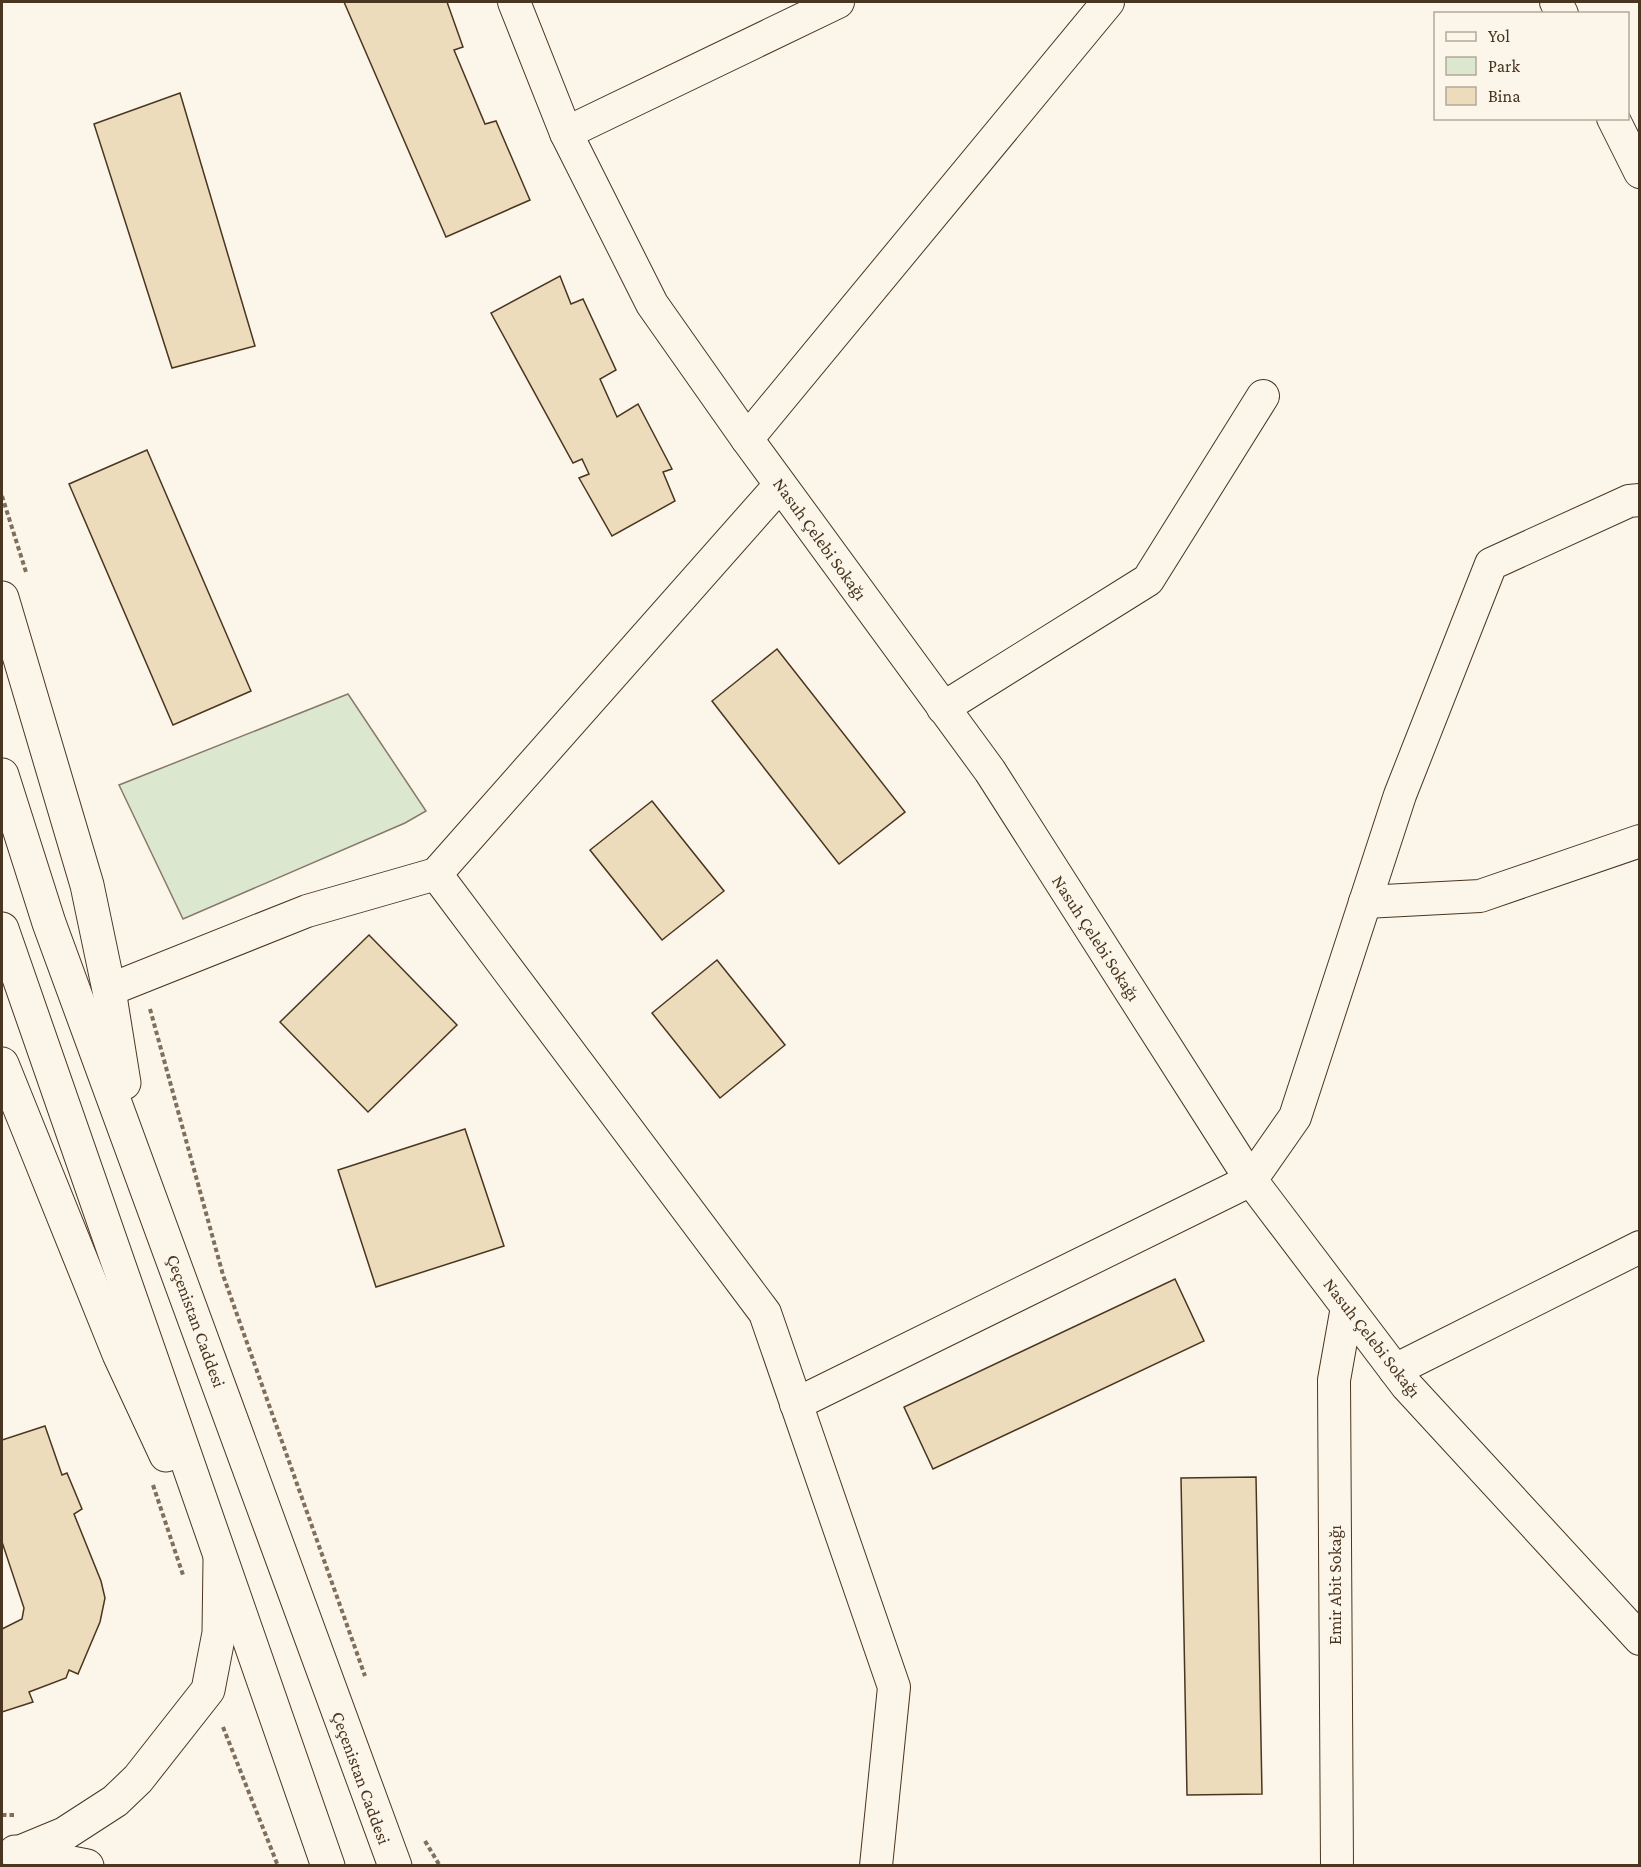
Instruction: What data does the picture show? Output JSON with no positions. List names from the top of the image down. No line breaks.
{"streets":{"main road":["Çeçenistan Caddesi"],"street":["Nasuh Çelebi Sokağı","Emir Abit Sokağı"]},"crossings":[["Nasuh Çelebi Sokağı","Emir Abit Sokağı"]],"legend":["Yol","Park","Bina"]}
